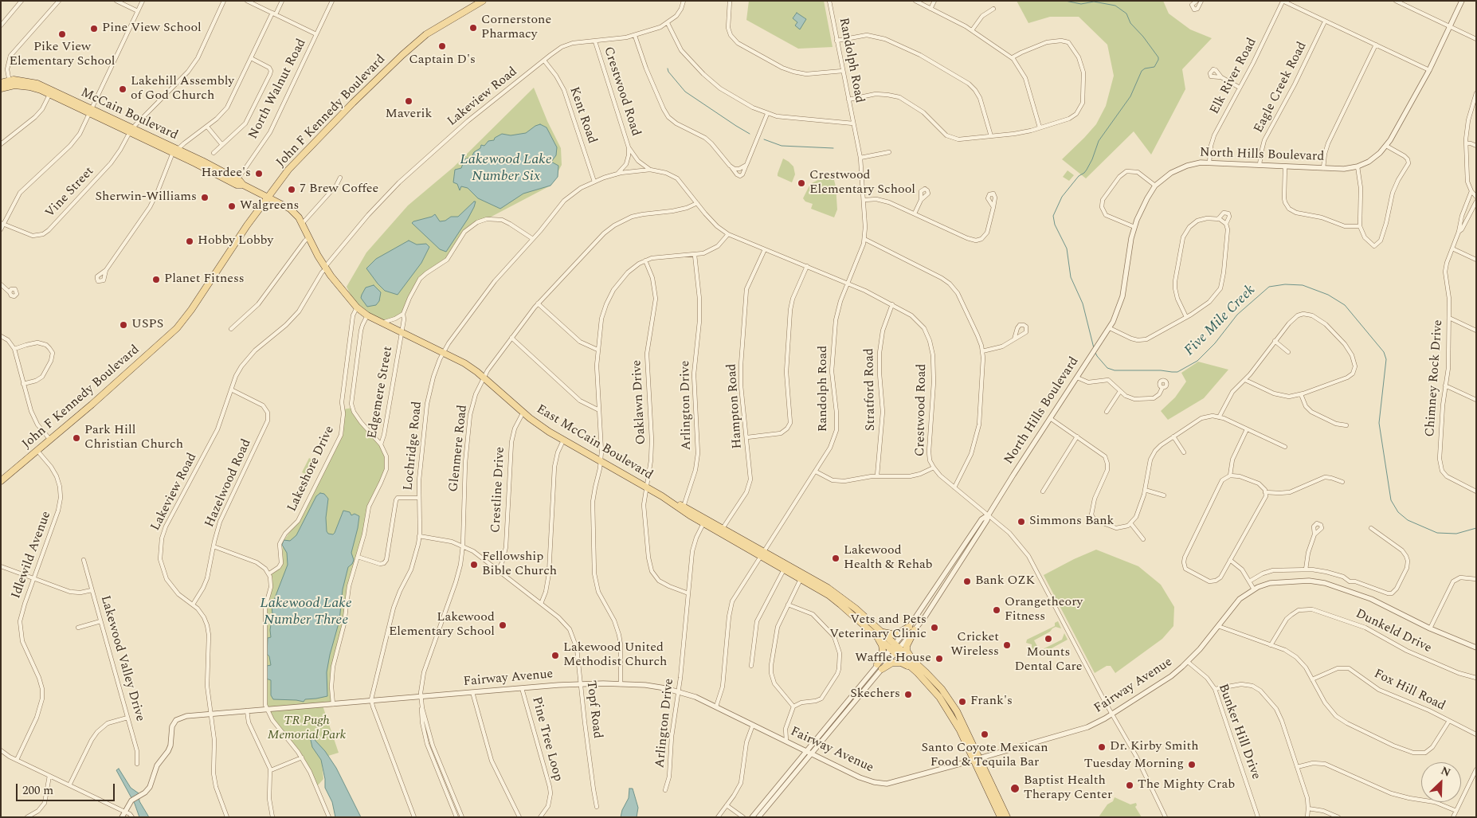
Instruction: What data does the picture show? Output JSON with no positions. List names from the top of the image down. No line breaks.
{"streets":{"main road":["John F Kennedy Boulevard","McCain Boulevard","East McCain Boulevard"],"street":["Randolph Road","Elk River Road","Eagle Creek Road","North Walnut Road","Crestwood Road","Lakeview Road","Kent Road","North Hills Boulevard","Vine Street","Chimney Rock Drive","Stratford Road","Edgemere Street","Oaklawn Drive","Arlington Drive","Hampton Road","Lochridge Road","Glenmere Road","Lakeshore Drive","Hazelwood Road","Crestline Drive","Idlewild Avenue","Dunkeld Drive","Lakewood Valley Drive","Fairway Avenue","Fox Hill Road","Topf Road","Bunker Hill Drive","Pine Tree Loop"]},"crossings":[["Randolph Road","Crestwood Road"],["Randolph Road","East McCain Boulevard"],["Randolph Road","Fairway Avenue"],["Elk River Road","North Hills Boulevard"],["Eagle Creek Road","North Hills Boulevard"],["North Walnut Road","McCain Boulevard"],["Crestwood Road","Lakeview Road"],["Crestwood Road","North Hills Boulevard"],["Crestwood Road","Stratford Road"],["Crestwood Road","Hampton Road"],["Crestwood Road","Lochridge Road"],["Crestwood Road","Glenmere Road"],["Crestwood Road","Fairway Avenue"],["Lakeview Road","Kent Road"],["Lakeview Road","East McCain Boulevard"],["Lakeview Road","Hazelwood Road"],["Lakeview Road","Fairway Avenue"],["John F Kennedy Boulevard","McCain Boulevard"],["John F Kennedy Boulevard","East McCain Boulevard"],["John F Kennedy Boulevard","Idlewild Avenue"],["McCain Boulevard","Vine Street"],["McCain Boulevard","East McCain Boulevard"],["Kent Road","Lochridge Road"],["North Hills Boulevard","East McCain Boulevard"],["North Hills Boulevard","Fairway Avenue"],["Edgemere Street","East McCain Boulevard"],["Edgemere Street","Lochridge Road"],["Edgemere Street","Fairway Avenue"],["Oaklawn Drive","Arlington Drive"],["Oaklawn Drive","East McCain Boulevard"],["Arlington Drive","East McCain Boulevard"],["Arlington Drive","Fairway Avenue"],["Hampton Road","East McCain Boulevard"],["East McCain Boulevard","Lochridge Road"],["East McCain Boulevard","Glenmere Road"],["East McCain Boulevard","Lakeshore Drive"],["East McCain Boulevard","Crestline Drive"],["East McCain Boulevard","Fairway Avenue"],["Lochridge Road","Fairway Avenue"],["Lochridge Road","Topf Road"],["Glenmere Road","Fairway Avenue"],["Glenmere Road","Topf Road"],["Crestline Drive","Topf Road"],["Fairway Avenue","Topf Road"],["Fairway Avenue","Bunker Hill Drive"],["Fairway Avenue","Pine Tree Loop"]],"water":["Lakewood Lake Number Six","Five Mile Creek","Lakewood Lake Number Three"],"parks":["TR Pugh Memorial Park"],"places":["Cornerstone Pharmacy","Pine View School","Pike View Elementary School","Captain D's","Lakehill Assembly of God Church","Maverik","Hardee's","Crestwood Elementary School","7 Brew Coffee","Sherwin-Williams","Walgreens","Hobby Lobby","Planet Fitness","USPS","Park Hill Christian Church","Simmons Bank","Lakewood Health & Rehab","Fellowship Bible Church","Bank OZK","Orangetheory Fitness","Lakewood Elementary School","Vets and Pets Veterinary Clinic","Mounts Dental Care","Cricket Wireless","Lakewood United Methodist Church","Waffle House","Skechers","Frank's","Santo Coyote Mexican Food & Tequila Bar","Dr. Kirby Smith","Tuesday Morning","The Mighty Crab","Baptist Health Therapy Center"],"scale_bar":"200 m","north":"top right"}
